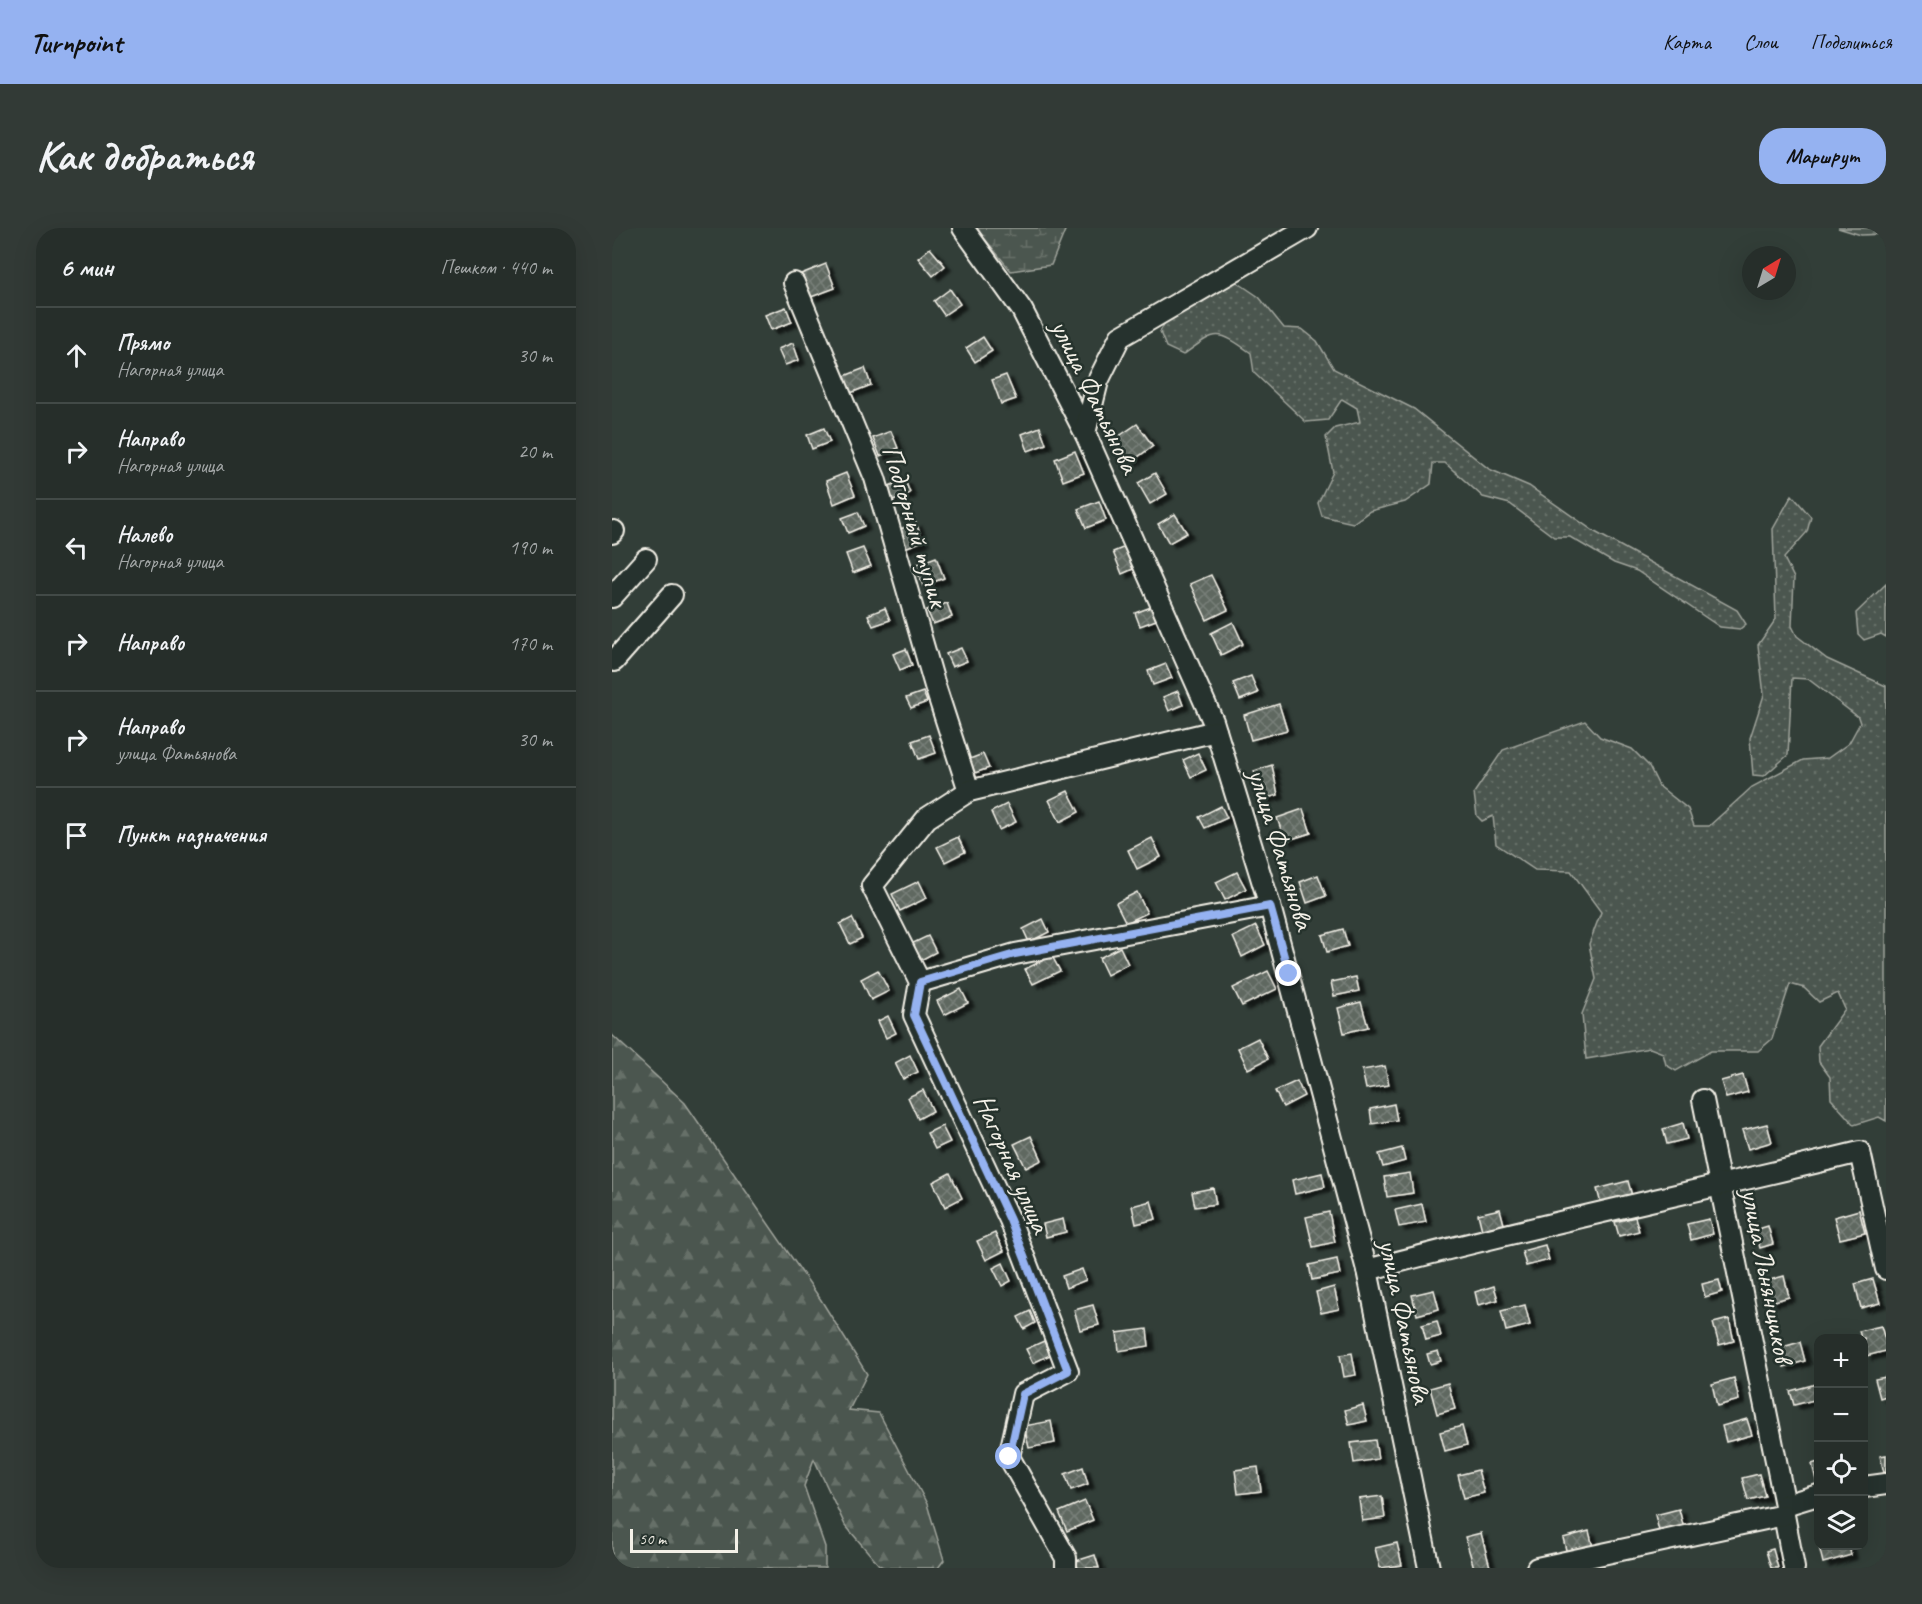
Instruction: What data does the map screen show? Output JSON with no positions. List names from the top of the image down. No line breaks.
{"streets":{"street":["улица Фатьянова","Подгорный тупик","Нагорная улица","улица Льнянщиков"]},"scale_bar":"50 m","north":"top right","page":{"header":"Turnpoint","nav":["Карта","Слои","Поделиться"],"buttons":"Маршрут","title":"Как добраться","heading":["6 мин","Пешком · 440 m"],"list":[["Прямо","Нагорная улица","30 m"],["Направо","Нагорная улица","20 m"],["Налево","Нагорная улица","190 m"],["Направо","170 m"],["Направо","улица Фатьянова","30 m"],"Пункт назначения"],"map_buttons":["+","−"],"scale":"50 m"}}
